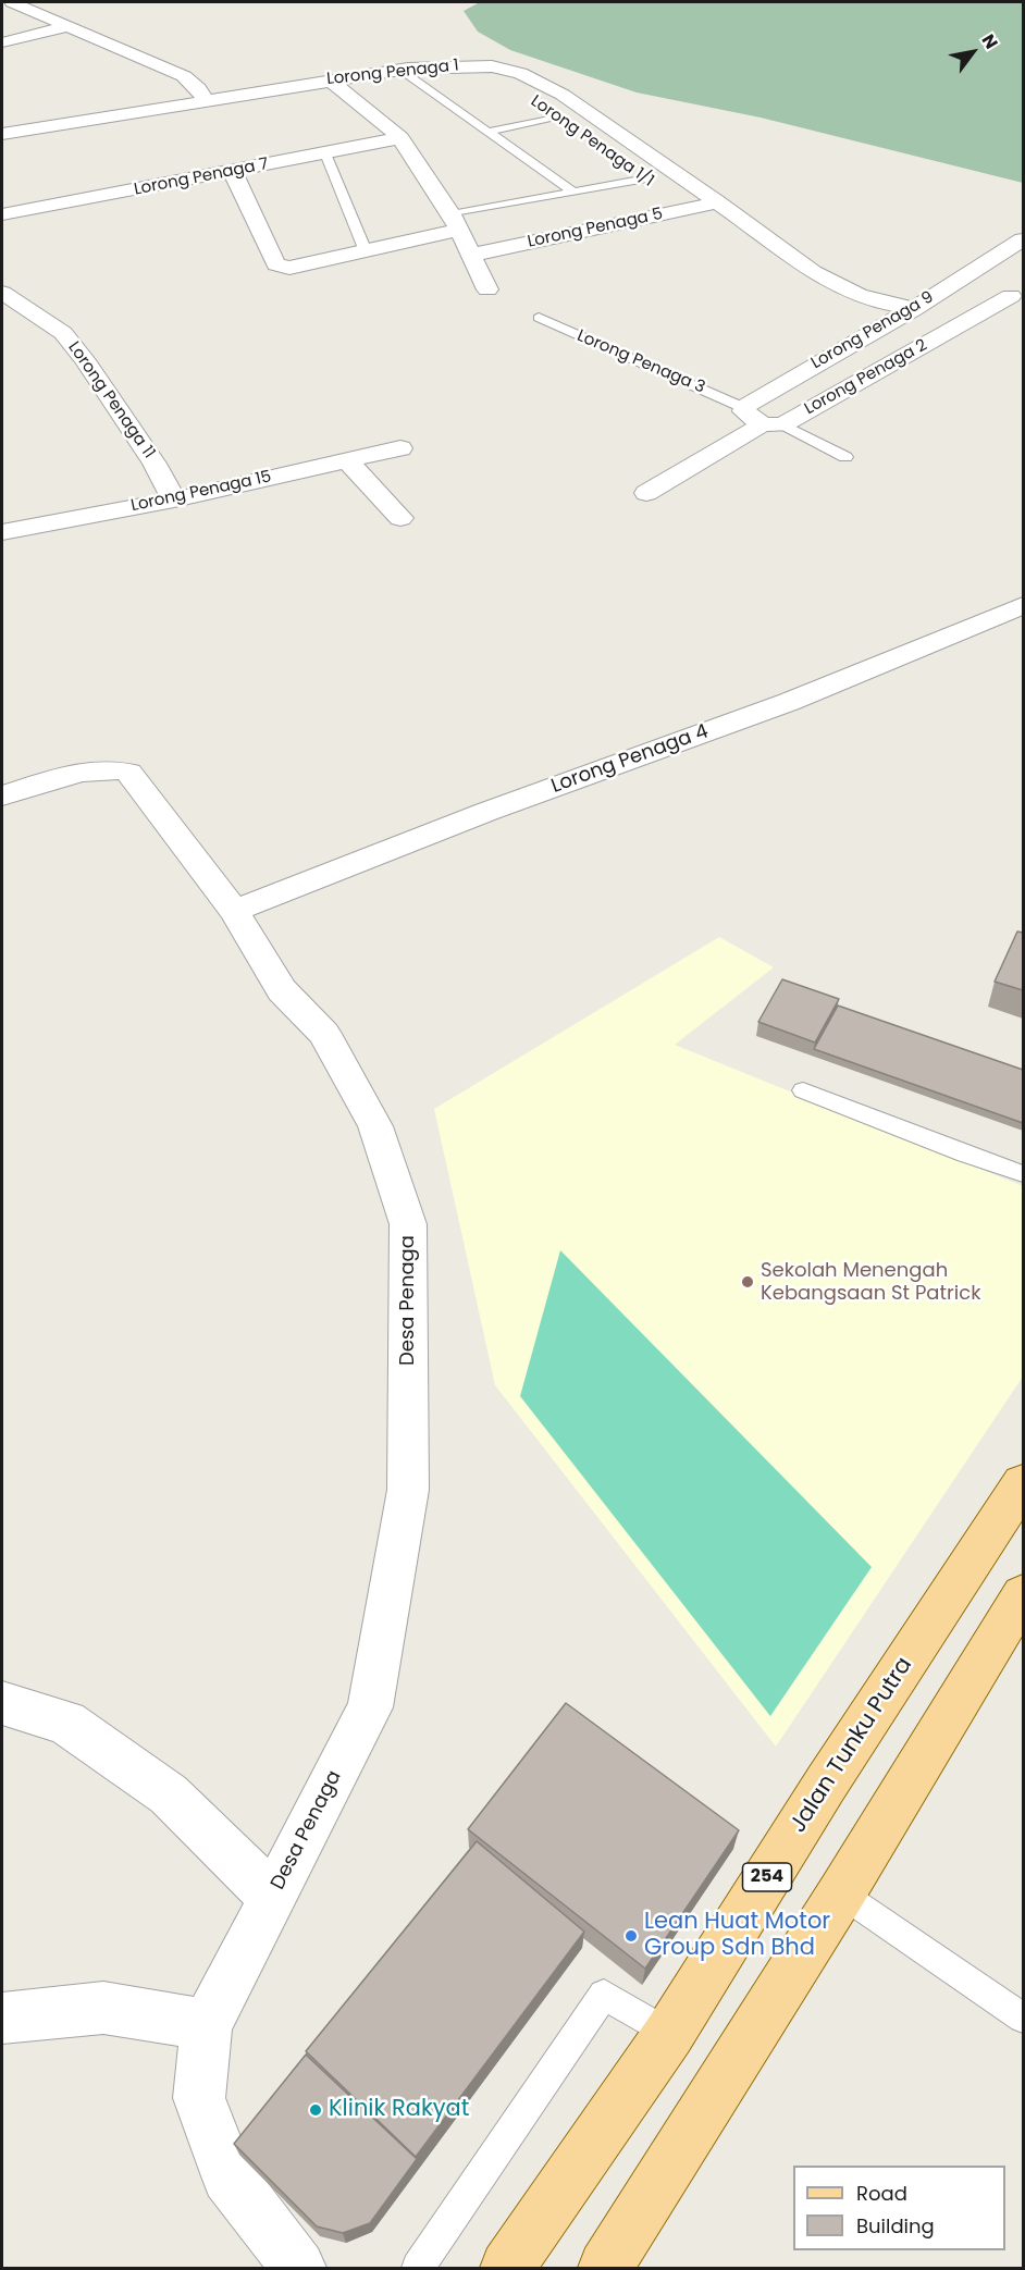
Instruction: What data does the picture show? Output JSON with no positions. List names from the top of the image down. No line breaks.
{"streets":{"main road":["Jalan Tunku Putra","254"],"street":["Lorong Penaga 1","Lorong Penaga 1/1","Lorong Penaga 7","Lorong Penaga 5","Lorong Penaga 9","Lorong Penaga 2","Lorong Penaga 11","Lorong Penaga 15","Lorong Penaga 4","Desa Penaga"],"lane":["Lorong Penaga 3"]},"crossings":[["Lorong Penaga 1","Lorong Penaga 5"],["Lorong Penaga 1","Lorong Penaga 9"],["Lorong Penaga 1/1","Lorong Penaga 5"],["Lorong Penaga 9","Lorong Penaga 3"],["Lorong Penaga 11","Lorong Penaga 15"],["Lorong Penaga 4","Desa Penaga"]],"places":["Sekolah Menengah Kebangsaan St Patrick","Lean Huat Motor Group Sdn Bhd","Klinik Rakyat"],"legend":["Road","Building"],"north":"top right"}
